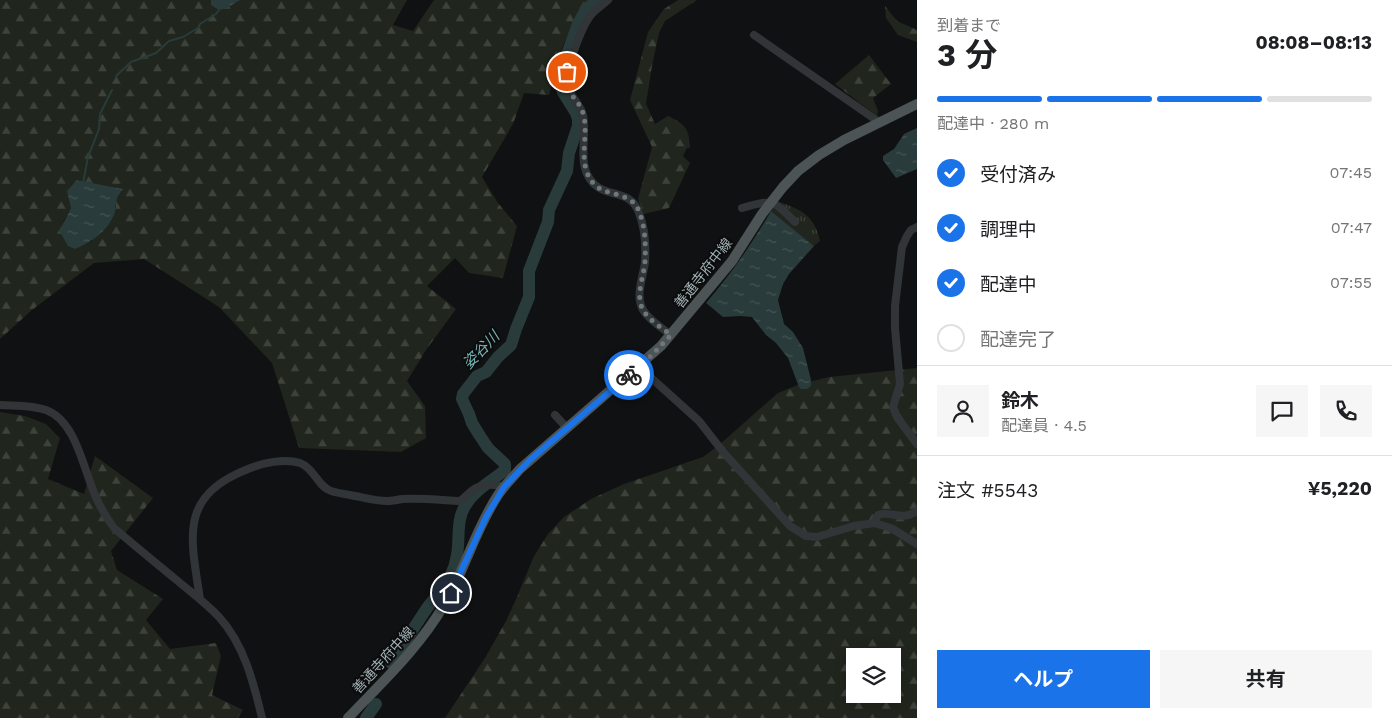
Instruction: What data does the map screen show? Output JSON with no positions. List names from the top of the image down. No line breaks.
{"streets":{"main road":["善通寺府中線"]},"water":["姿谷川"],"page":{"heading":["3 分","到着まで","08:08–08:13"],"panel":["鈴木","配達員 · 4.5","注文 #5543","¥5,220"],"bar":"配達中 · 280 m","list":[["受付済み","07:45"],["調理中","07:47"],["配達中","07:55"],"配達完了"],"buttons":["ヘルプ","共有"]}}
